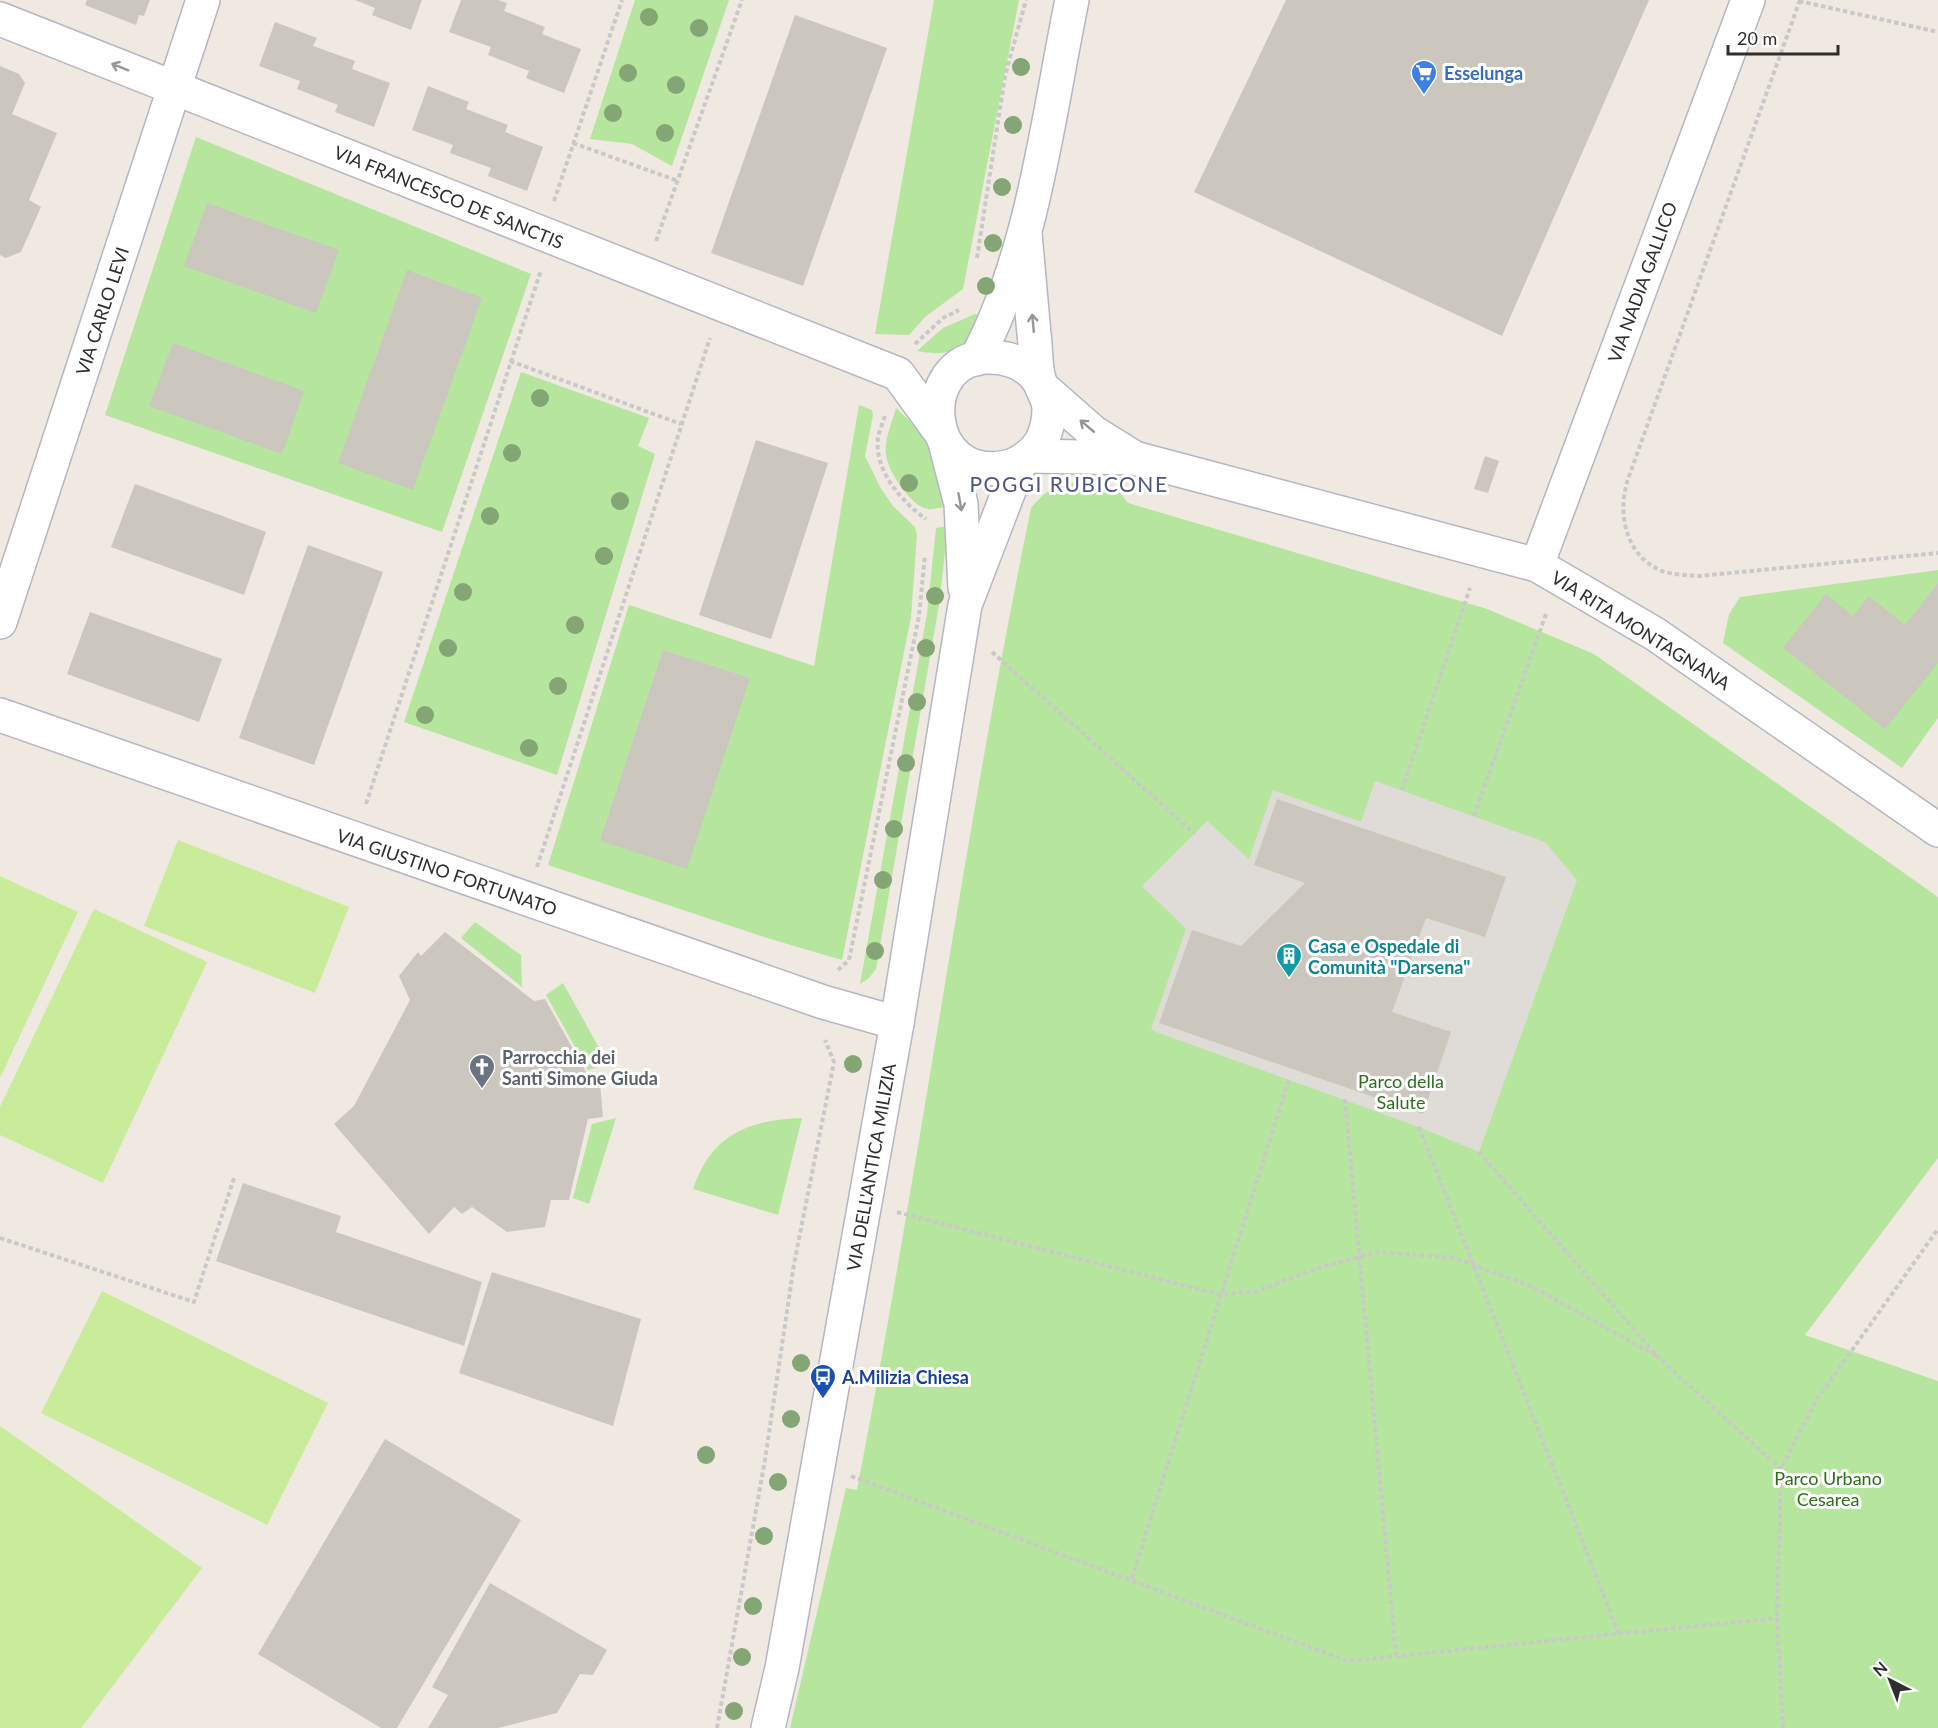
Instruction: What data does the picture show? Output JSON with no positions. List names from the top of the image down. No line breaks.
{"streets":{"street":["VIA FRANCESCO DE SANCTIS","VIA NADIA GALLICO","VIA CARLO LEVI","VIA RITA MONTAGNANA","VIA GIUSTINO FORTUNATO","VIA DELL'ANTICA MILIZIA"]},"crossings":[["VIA FRANCESCO DE SANCTIS","VIA CARLO LEVI"],["VIA NADIA GALLICO","VIA RITA MONTAGNANA"],["VIA RITA MONTAGNANA","VIA DELL'ANTICA MILIZIA"],["VIA GIUSTINO FORTUNATO","VIA DELL'ANTICA MILIZIA"]],"districts":["POGGI RUBICONE"],"parks":["Parco della Salute","Parco Urbano Cesarea"],"places":{"supermarket":["Esselunga"],"building":["Casa e Ospedale di Comunità \"Darsena\""],"church":["Parrocchia dei Santi Simone Giuda"],"bus stop":["A.Milizia Chiesa"]},"scale_bar":"20 m","north":"top left"}
